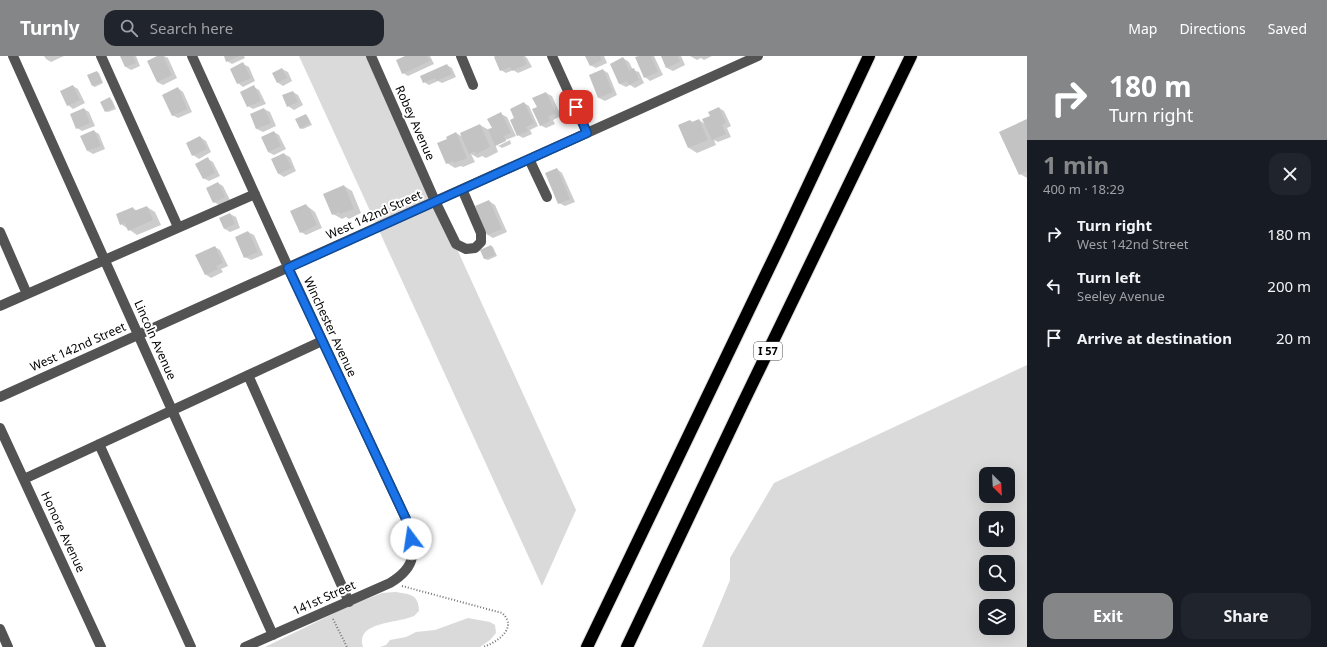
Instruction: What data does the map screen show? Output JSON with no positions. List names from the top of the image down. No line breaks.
{"streets":{"highway":["I 57"],"street":["Robey Avenue","West 142nd Street","Winchester Avenue","Lincoln Avenue","Honore Avenue","141st Street"]},"crossings":[["Robey Avenue","West 142nd Street"],["West 142nd Street","Winchester Avenue"],["West 142nd Street","Lincoln Avenue"],["Winchester Avenue","141st Street"],["Lincoln Avenue","141st Street"]],"north":"bottom right","page":{"header":"Turnly","search":"Search here","nav":["Map","Directions","Saved"],"turn":["180 m","Turn right"],"heading":["1 min","400 m · 18:29"],"list":[{"name":"Turn right","note":"West 142nd Street","value":"180 m"},{"name":"Turn left","note":"Seeley Avenue","value":"200 m"},{"name":"Arrive at destination","value":"20 m"}],"buttons":["Exit","Share"]}}
